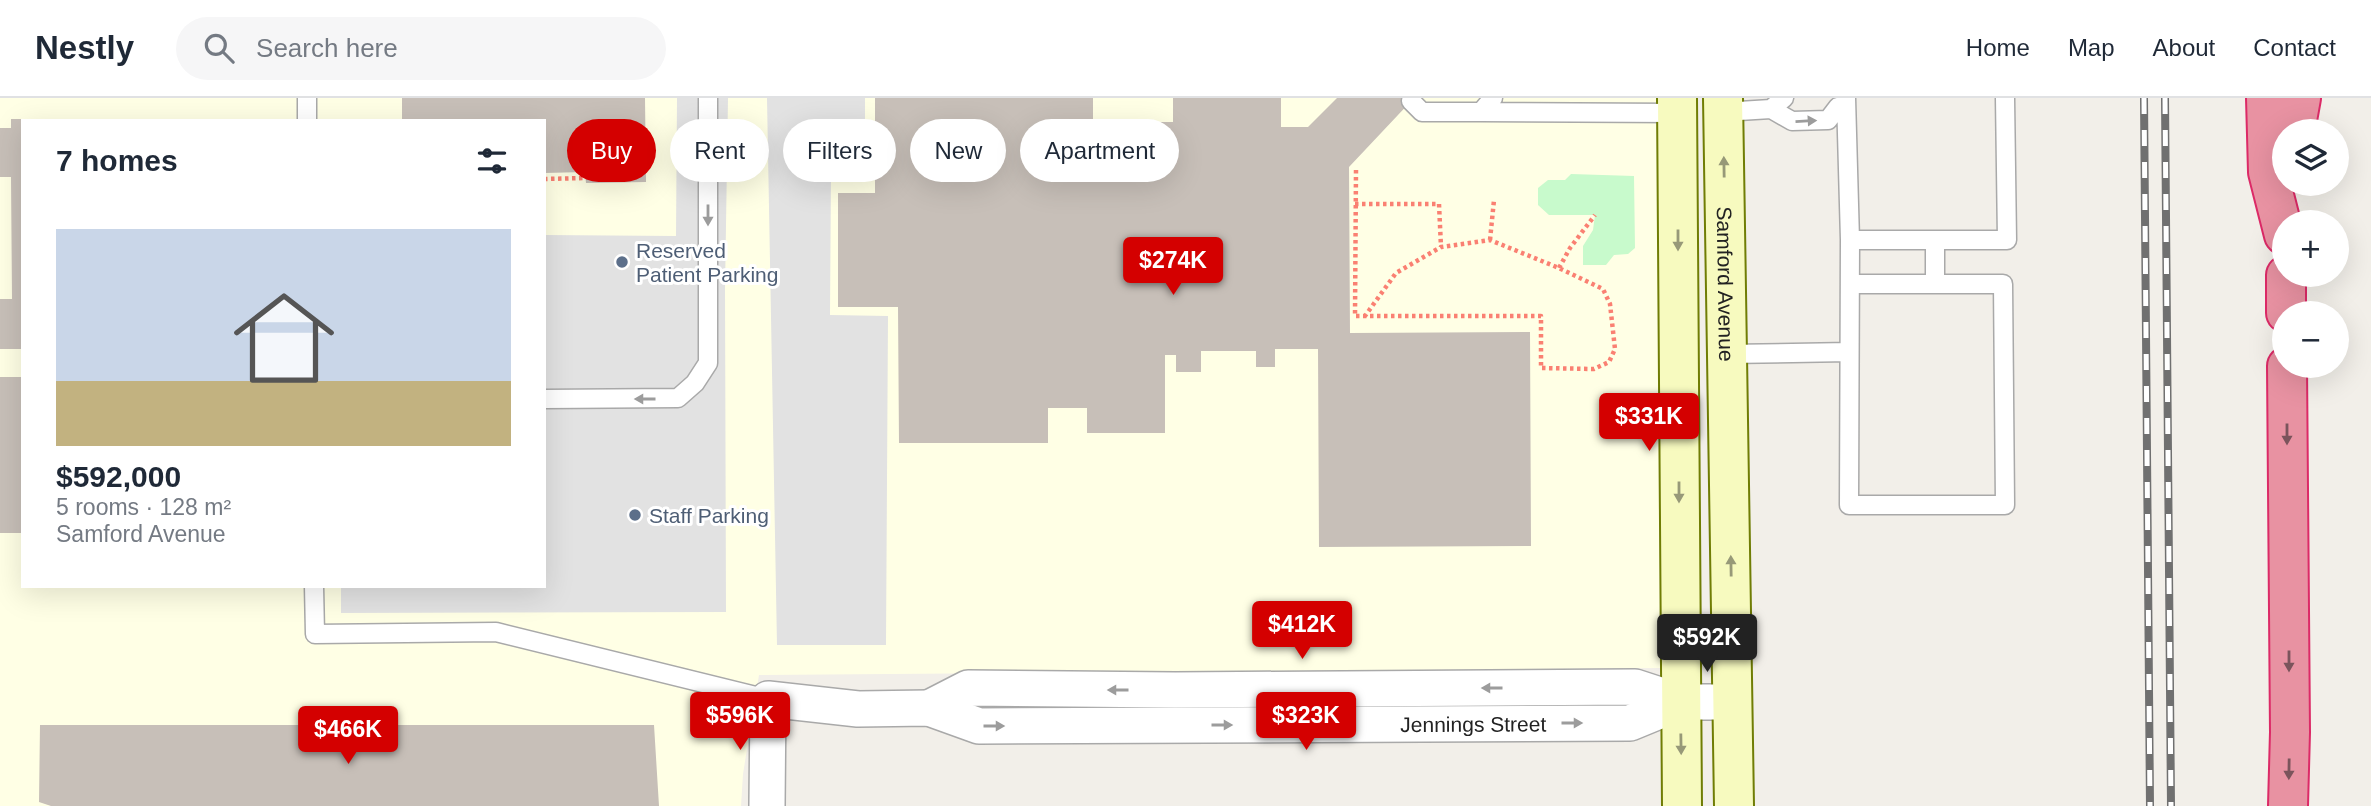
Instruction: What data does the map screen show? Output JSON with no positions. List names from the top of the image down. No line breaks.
{"streets":{"street":["Samford Avenue","Jennings Street"]},"crossings":[["Samford Avenue","Jennings Street"]],"places":["Reserved Patient Parking","Staff Parking"],"page":{"header":"Nestly","search":"Search here","nav":["Home","Map","About","Contact"],"map_buttons":["+","−"],"chip":["Buy","Rent","Filters","New","Apartment"],"heading":"7 homes","list":[{"name":"$592,000","note":"5 rooms · 128 m² · Samford Avenue"}],"price":["$274K","$331K","$412K","$592K","$596K","$323K","$466K"]}}
